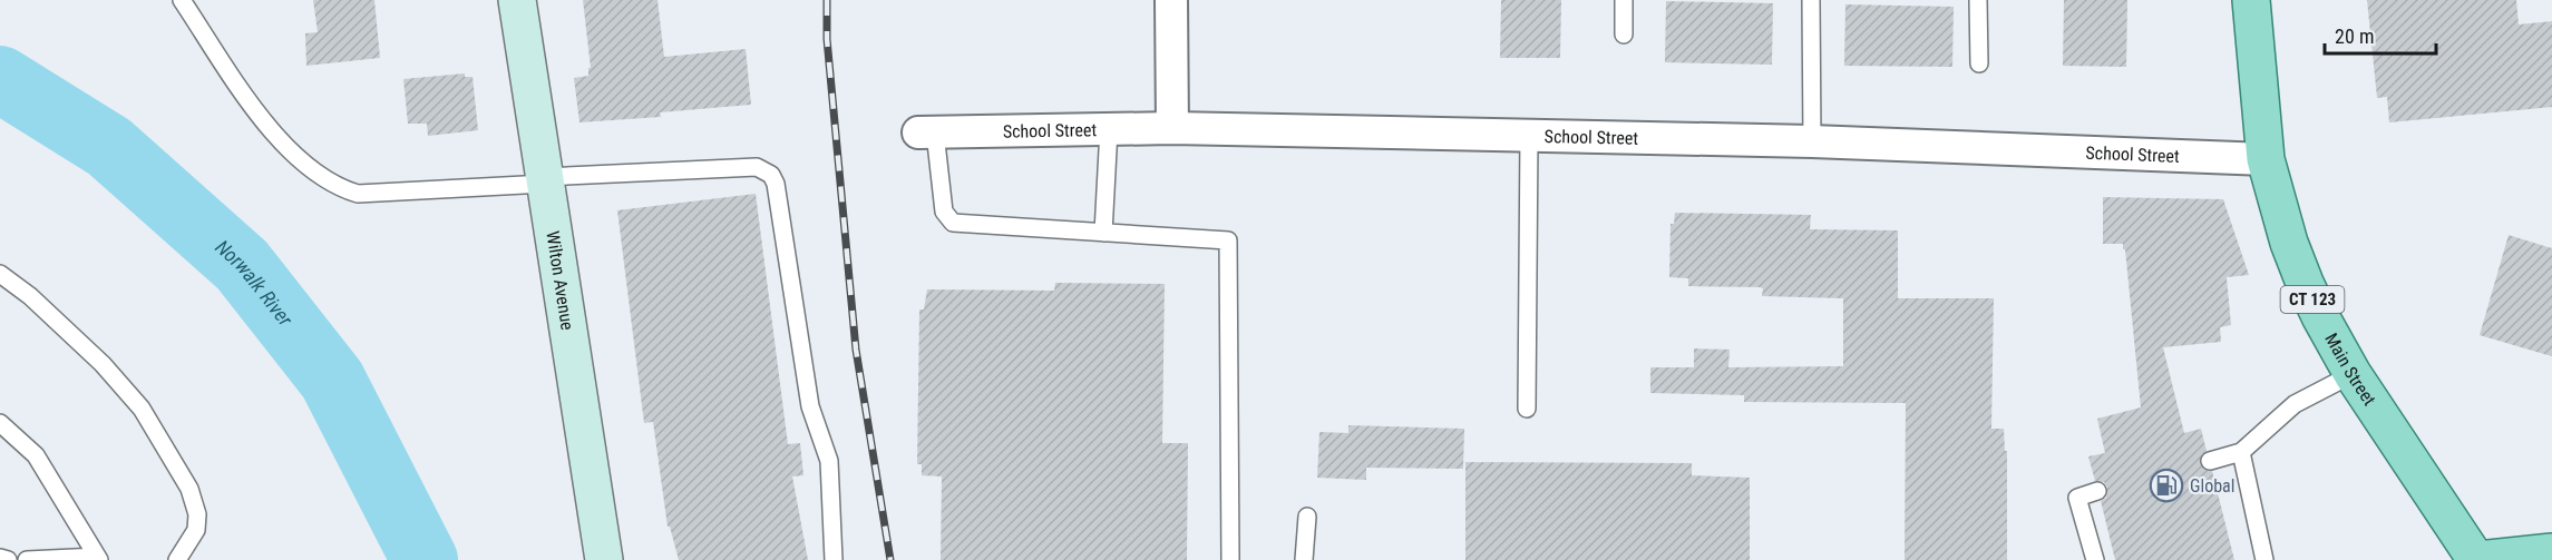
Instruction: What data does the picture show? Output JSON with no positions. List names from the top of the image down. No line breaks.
{"streets":{"main road":["Wilton Avenue","CT 123","Main Street"],"street":["School Street"]},"crossings":[["School Street","Main Street"]],"water":["Norwalk River"],"places":{"fuel station":["Global"]},"scale_bar":"20 m"}
